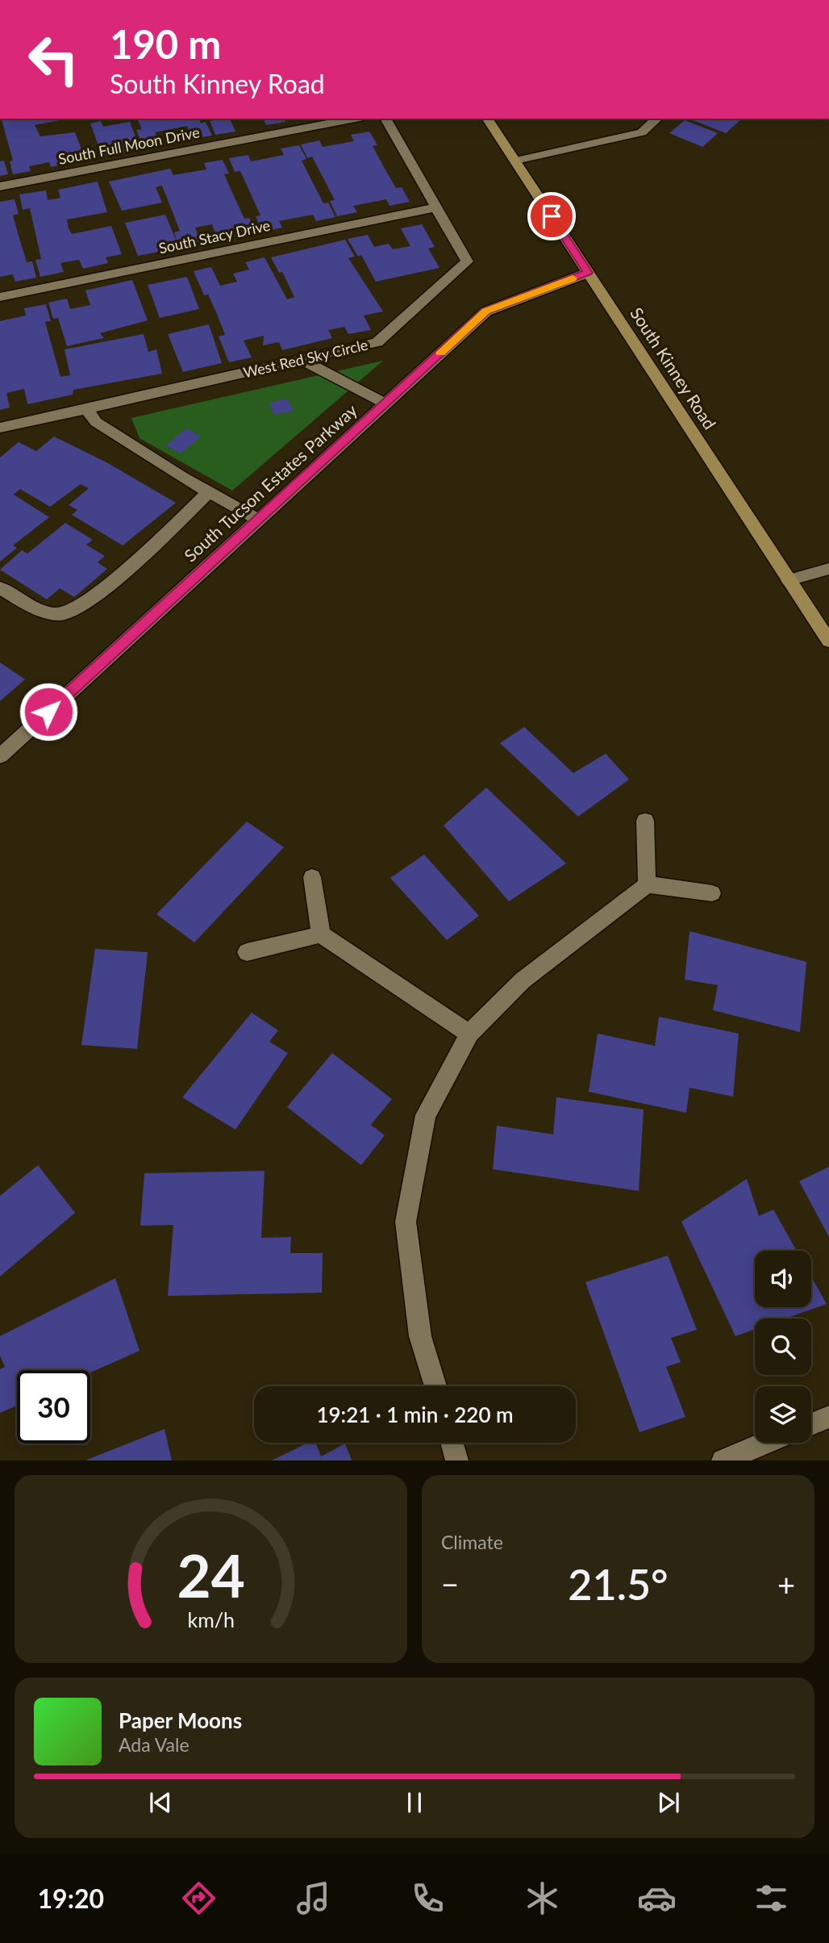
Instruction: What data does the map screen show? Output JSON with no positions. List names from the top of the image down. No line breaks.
{"streets":{"main road":["South Kinney Road"],"street":["South Full Moon Drive","South Stacy Drive","West Red Sky Circle","South Tucson Estates Parkway"]},"crossings":[["South Stacy Drive","West Red Sky Circle"],["South Kinney Road","South Tucson Estates Parkway"]],"page":{"turn":["190 m","South Kinney Road"],"limit":"30","trip":"19:21 · 1 min · 220 m","tile":"Climate","heat":["−","21.5°","+"],"song":["Paper Moons","Ada Vale"],"tabs":"19:20","gauge":["24","km/h"]}}
